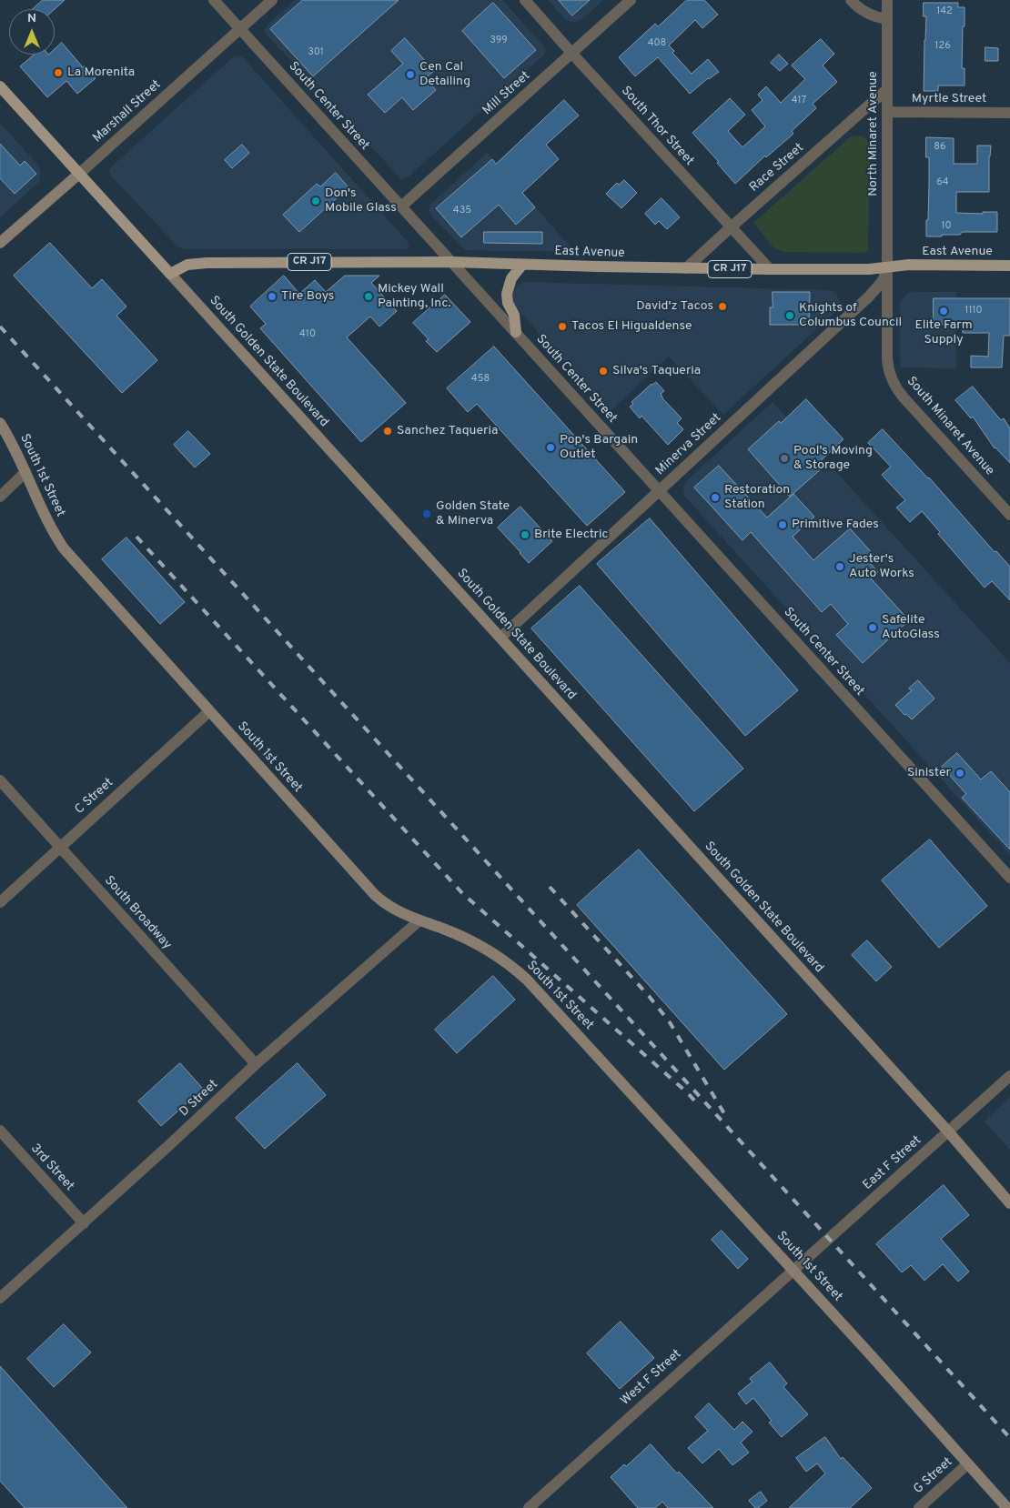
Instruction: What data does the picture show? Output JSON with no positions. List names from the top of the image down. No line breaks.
{"streets":{"main road":["East Avenue","CR J17","South Golden State Boulevard"],"street":["Mill Street","Myrtle Street","South Center Street","Marshall Street","South Thor Street","North Minaret Avenue","Race Street","South Minaret Avenue","Minerva Street","South 1st Street","C Street","South Broadway","D Street","East F Street","3rd Street","West F Street","G Street"]},"crossings":[["Mill Street","South Center Street"],["Mill Street","South Thor Street"],["Myrtle Street","North Minaret Avenue"],["South Center Street","Marshall Street"],["South Center Street","East Avenue"],["South Center Street","Minerva Street"],["Marshall Street","South Golden State Boulevard"],["South Thor Street","Race Street"],["South Thor Street","East Avenue"],["North Minaret Avenue","Race Street"],["North Minaret Avenue","East Avenue"],["North Minaret Avenue","South Minaret Avenue"],["North Minaret Avenue","Minerva Street"],["Race Street","East Avenue"],["East Avenue","South Golden State Boulevard"],["East Avenue","South Minaret Avenue"],["East Avenue","Minerva Street"],["South Golden State Boulevard","Minerva Street"],["South Golden State Boulevard","East F Street"],["South Minaret Avenue","Minerva Street"],["South 1st Street","C Street"],["South 1st Street","D Street"],["South 1st Street","East F Street"],["South 1st Street","West F Street"],["South 1st Street","G Street"],["C Street","South Broadway"],["South Broadway","D Street"],["D Street","3rd Street"],["East F Street","West F Street"]],"places":["La Morenita","Cen Cal Detailing","Don's Mobile Glass","Tire Boys","Mickey Wall Painting, Inc.","David'z Tacos","Elite Farm Supply","Knights of Columbus Council","Tacos El Higualdense","Silva's Taqueria","Sanchez Taqueria","Pop's Bargain Outlet","Pool's Moving & Storage","Restoration Station","Golden State & Minerva","Primitive Fades","Brite Electric","Jester's Auto Works","Safelite AutoGlass","Sinister"],"house_numbers":["142","399","408","126","301","417","86","64","435","10","1110","410","458"],"north":"top"}
